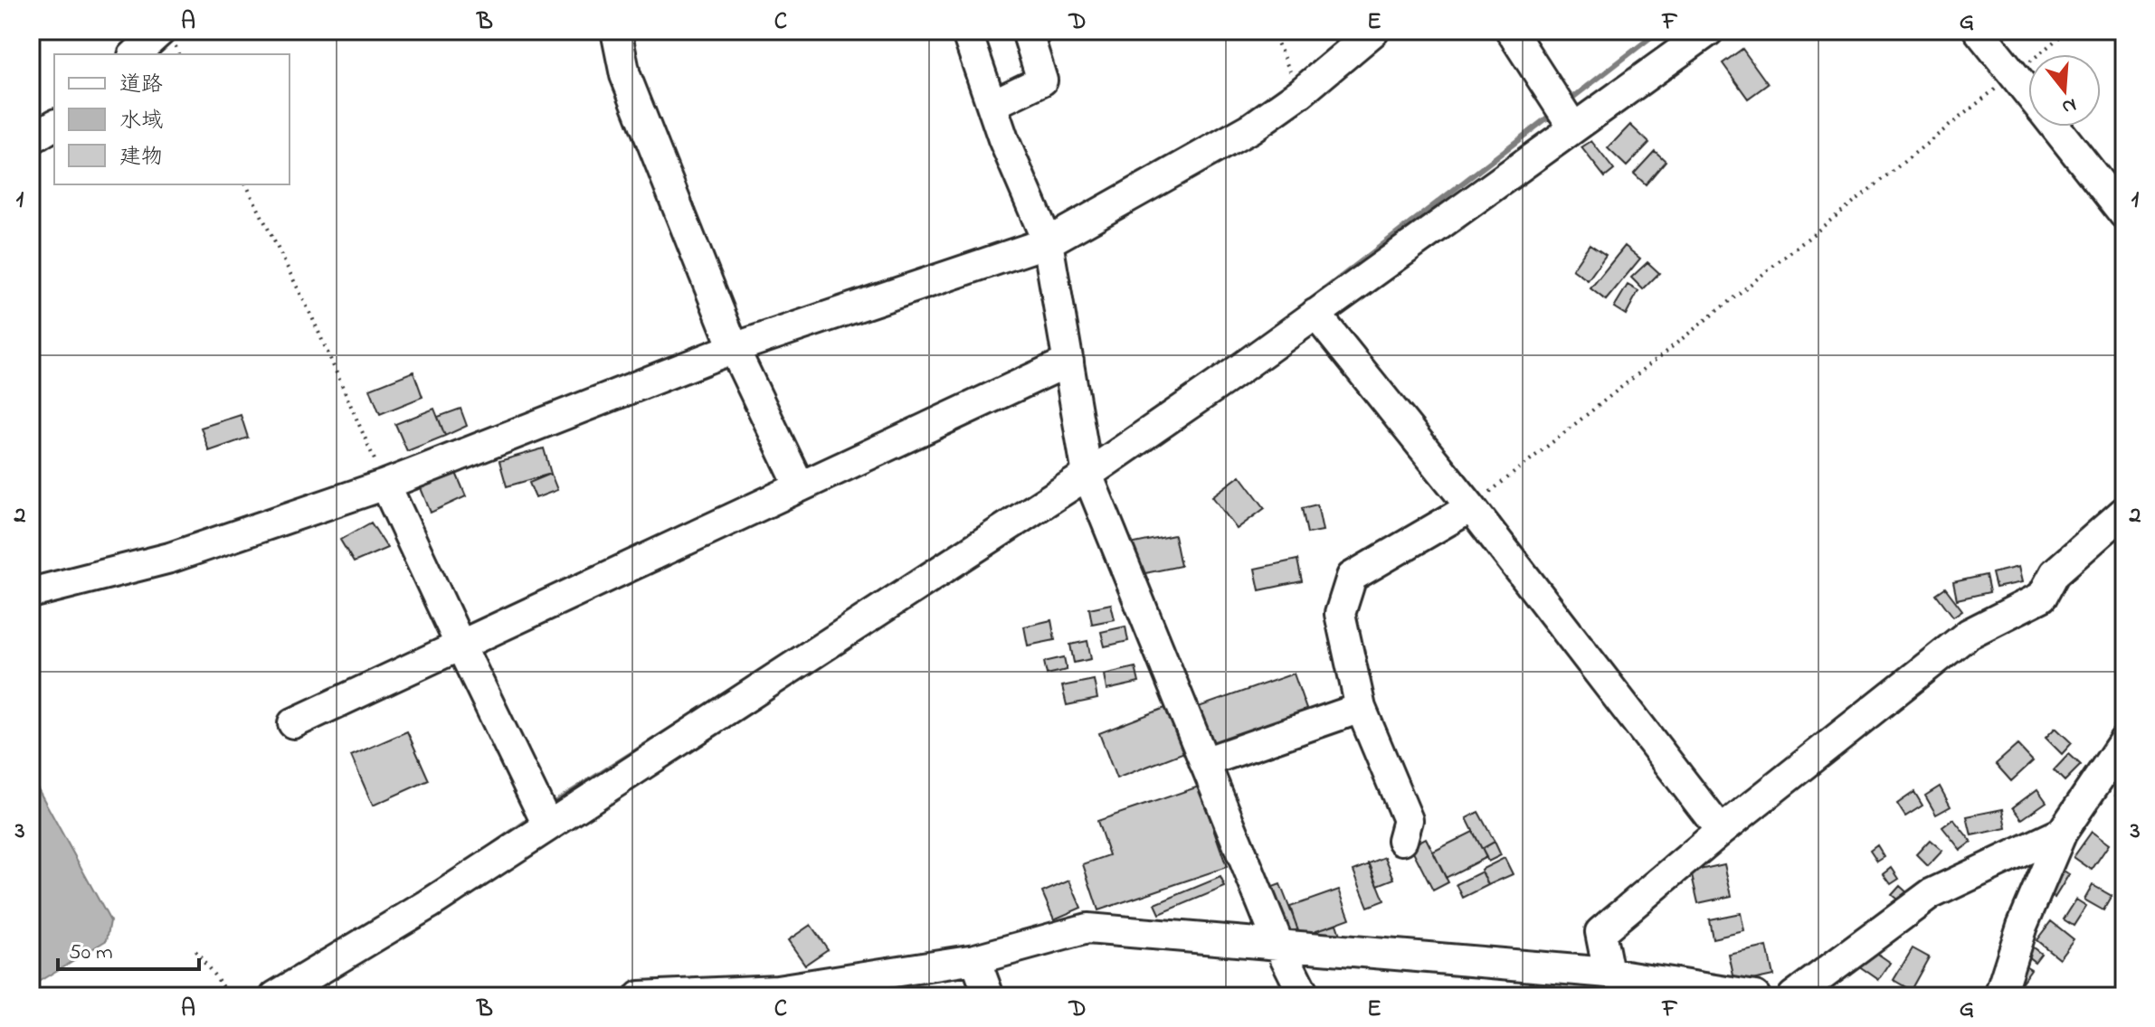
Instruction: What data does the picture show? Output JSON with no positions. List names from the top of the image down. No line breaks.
{"legend":["道路","水域","建物"],"scale_bar":"50 m","north":"bottom","grid":{"columns":["A","B","C","D","E","F","G"],"rows":["1","2","3"]}}
